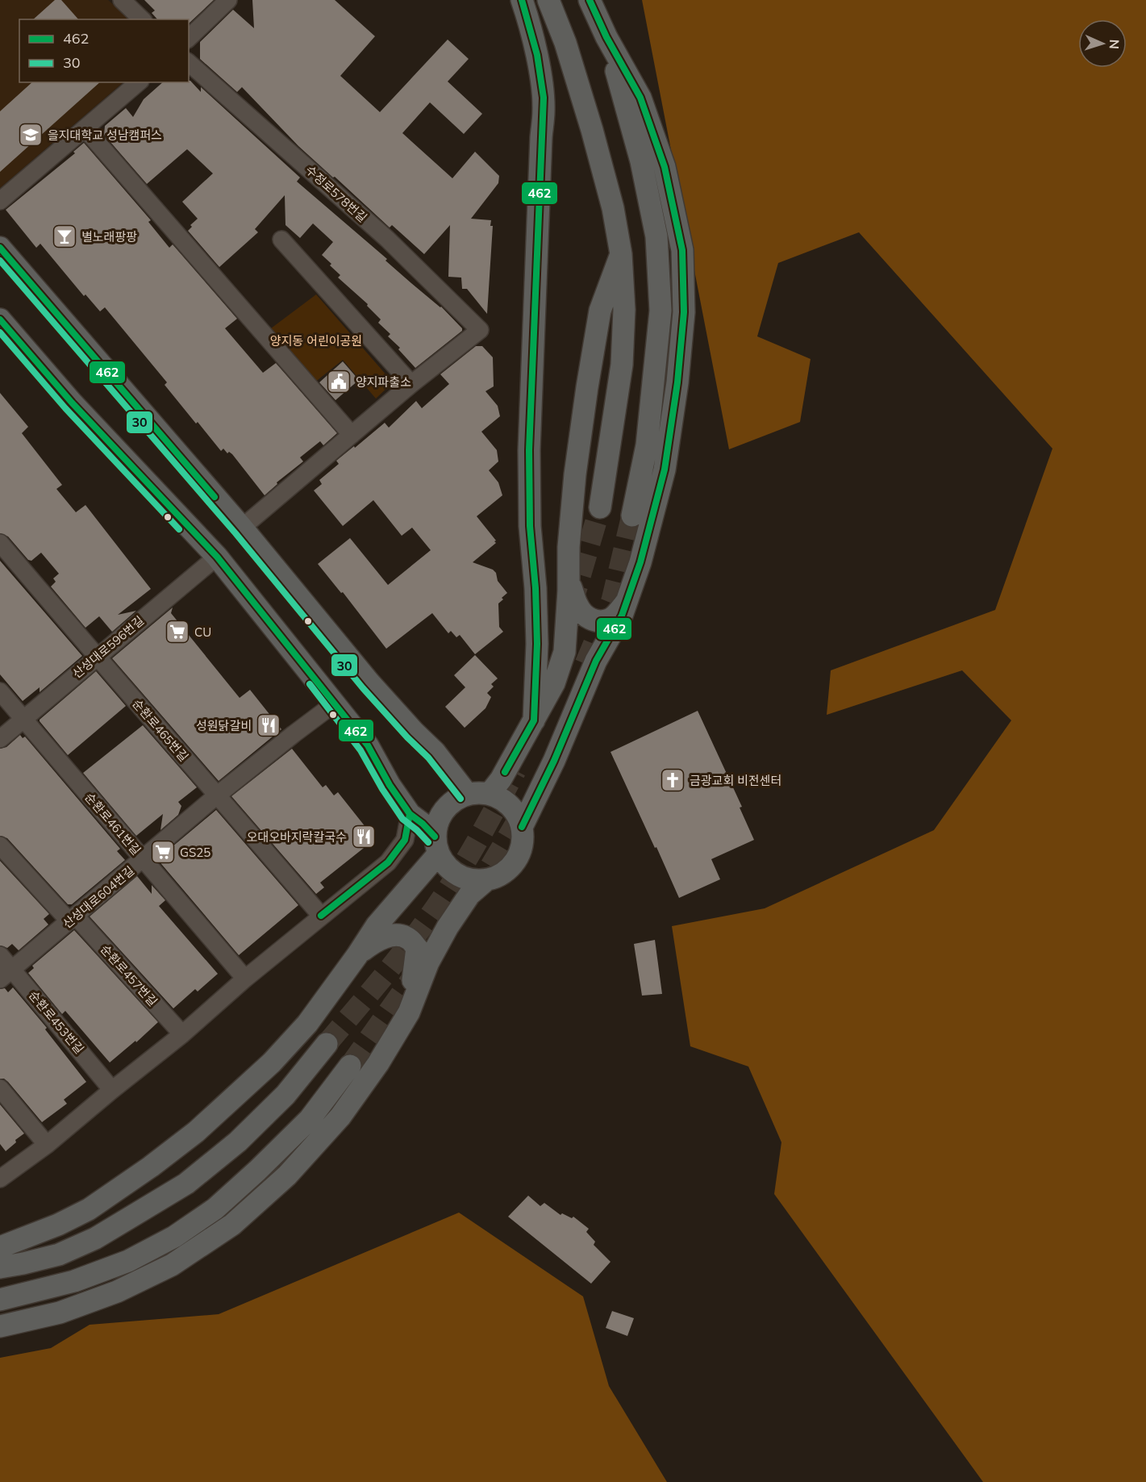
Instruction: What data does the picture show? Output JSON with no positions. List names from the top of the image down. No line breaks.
{"streets":{"street":["수정로578번길","산성대로596번길","순환로465번길","순환로461번길","산성대로604번길","순환로457번길","순환로453번길"]},"crossings":[["산성대로596번길","순환로465번길"],["산성대로596번길","순환로461번길"],["순환로465번길","산성대로604번길"],["순환로461번길","산성대로604번길"],["산성대로604번길","순환로457번길"],["산성대로604번길","순환로453번길"]],"parks":["양지동 어린이공원"],"places":{"school or university":["을지대학교 성남캠퍼스"],"bar":["별노래팡팡"],"public building":["양지파출소"],"supermarket":["CU","GS25"],"restaurant":["성원닭갈비","오대오바지락칼국수"],"church":["금광교회 비전센터"]},"lines":["transit line 462","transit line 30"],"legend":["462","30"],"north":"right"}
